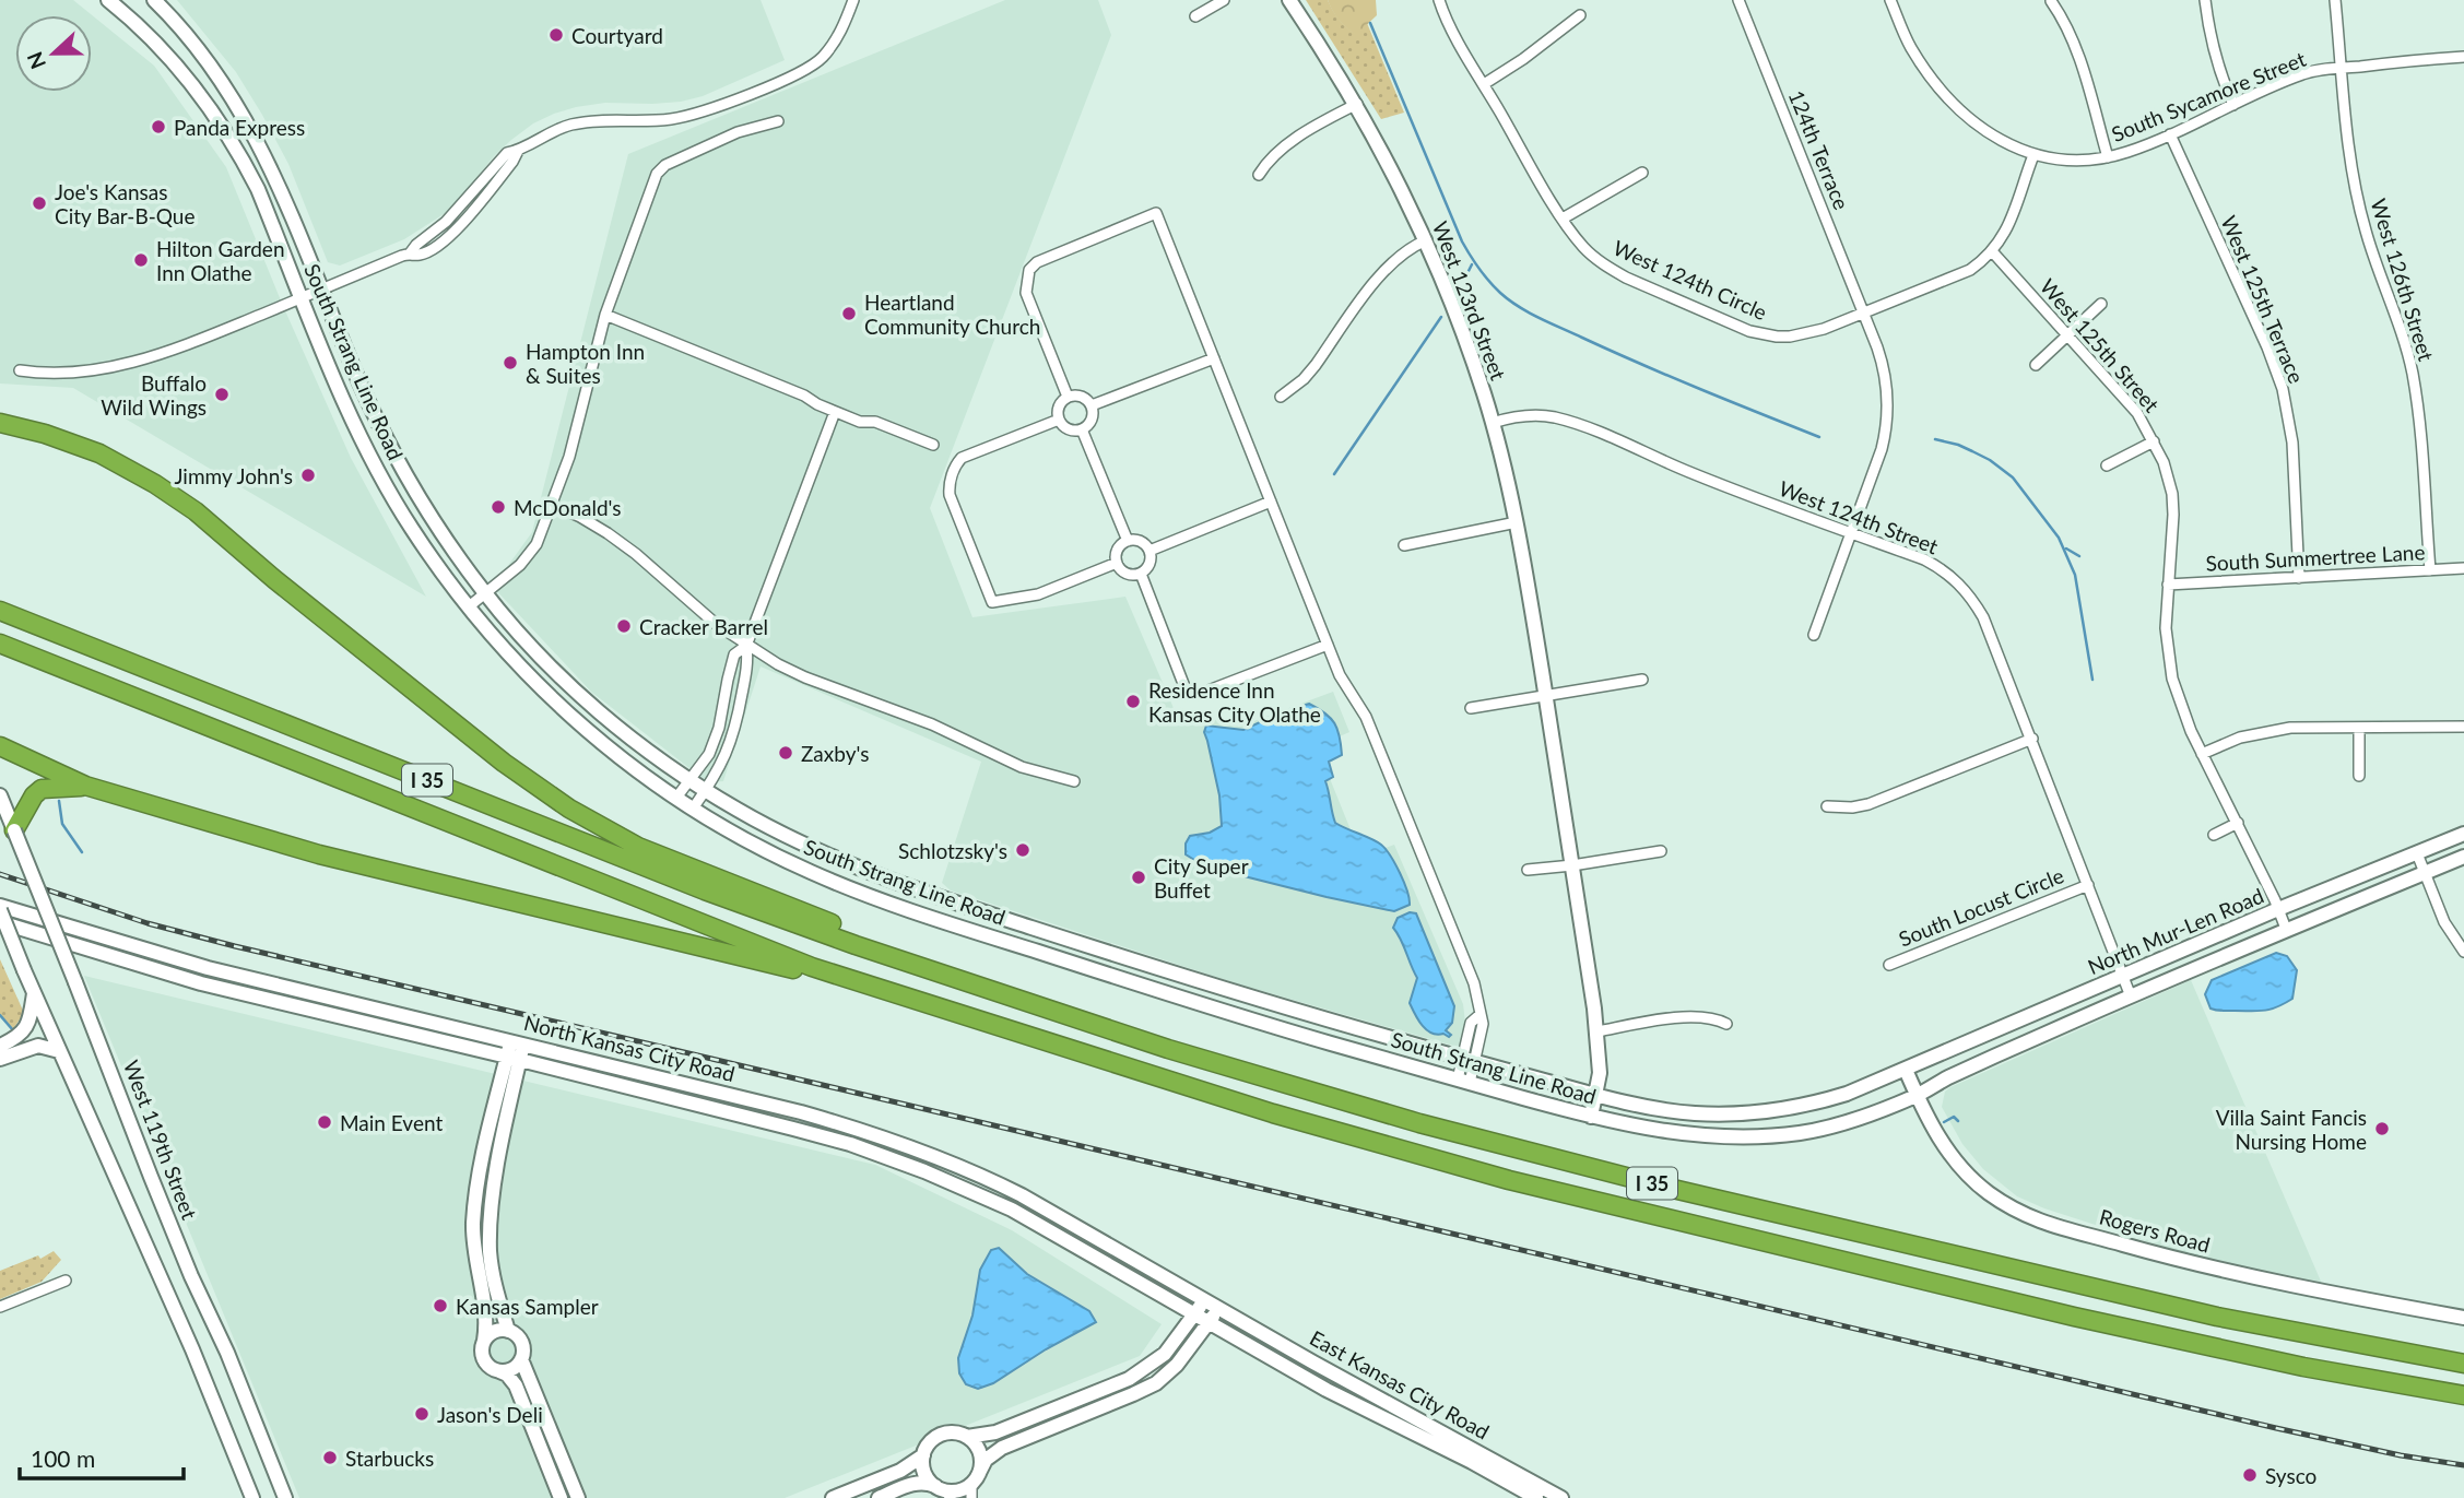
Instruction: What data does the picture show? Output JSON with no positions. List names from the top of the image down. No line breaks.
{"streets":{"highway":["I 35"],"main road":["West 123rd Street","South Strang Line Road","North Mur-Len Road","North Kansas City Road","West 119th Street","Rogers Road","East Kansas City Road"],"street":["South Sycamore Street","124th Terrace","West 124th Circle","West 126th Street","West 125th Terrace","West 125th Street","West 124th Street","South Summertree Lane","South Locust Circle"]},"crossings":[["South Sycamore Street","West 126th Street"],["South Sycamore Street","West 125th Terrace"],["124th Terrace","West 124th Circle"],["124th Terrace","West 124th Street"],["West 126th Street","South Summertree Lane"],["West 125th Terrace","South Summertree Lane"],["West 123rd Street","South Strang Line Road"],["West 123rd Street","West 124th Street"],["West 125th Street","South Summertree Lane"],["West 125th Street","North Mur-Len Road"],["South Strang Line Road","North Mur-Len Road"],["South Strang Line Road","Rogers Road"],["West 124th Street","South Locust Circle"],["West 124th Street","North Mur-Len Road"],["North Mur-Len Road","Rogers Road"],["North Kansas City Road","East Kansas City Road"]],"places":["Courtyard","Panda Express","Joe's Kansas City Bar-B-Que","Hilton Garden Inn Olathe","Heartland Community Church","Hampton Inn & Suites","Buffalo Wild Wings","Jimmy John's","McDonald's","Cracker Barrel","Residence Inn Kansas City Olathe","Zaxby's","Schlotzsky's","City Super Buffet","Main Event","Villa Saint Fancis Nursing Home","Kansas Sampler","Jason's Deli","Starbucks","Sysco"],"scale_bar":"100 m","north":"left"}
